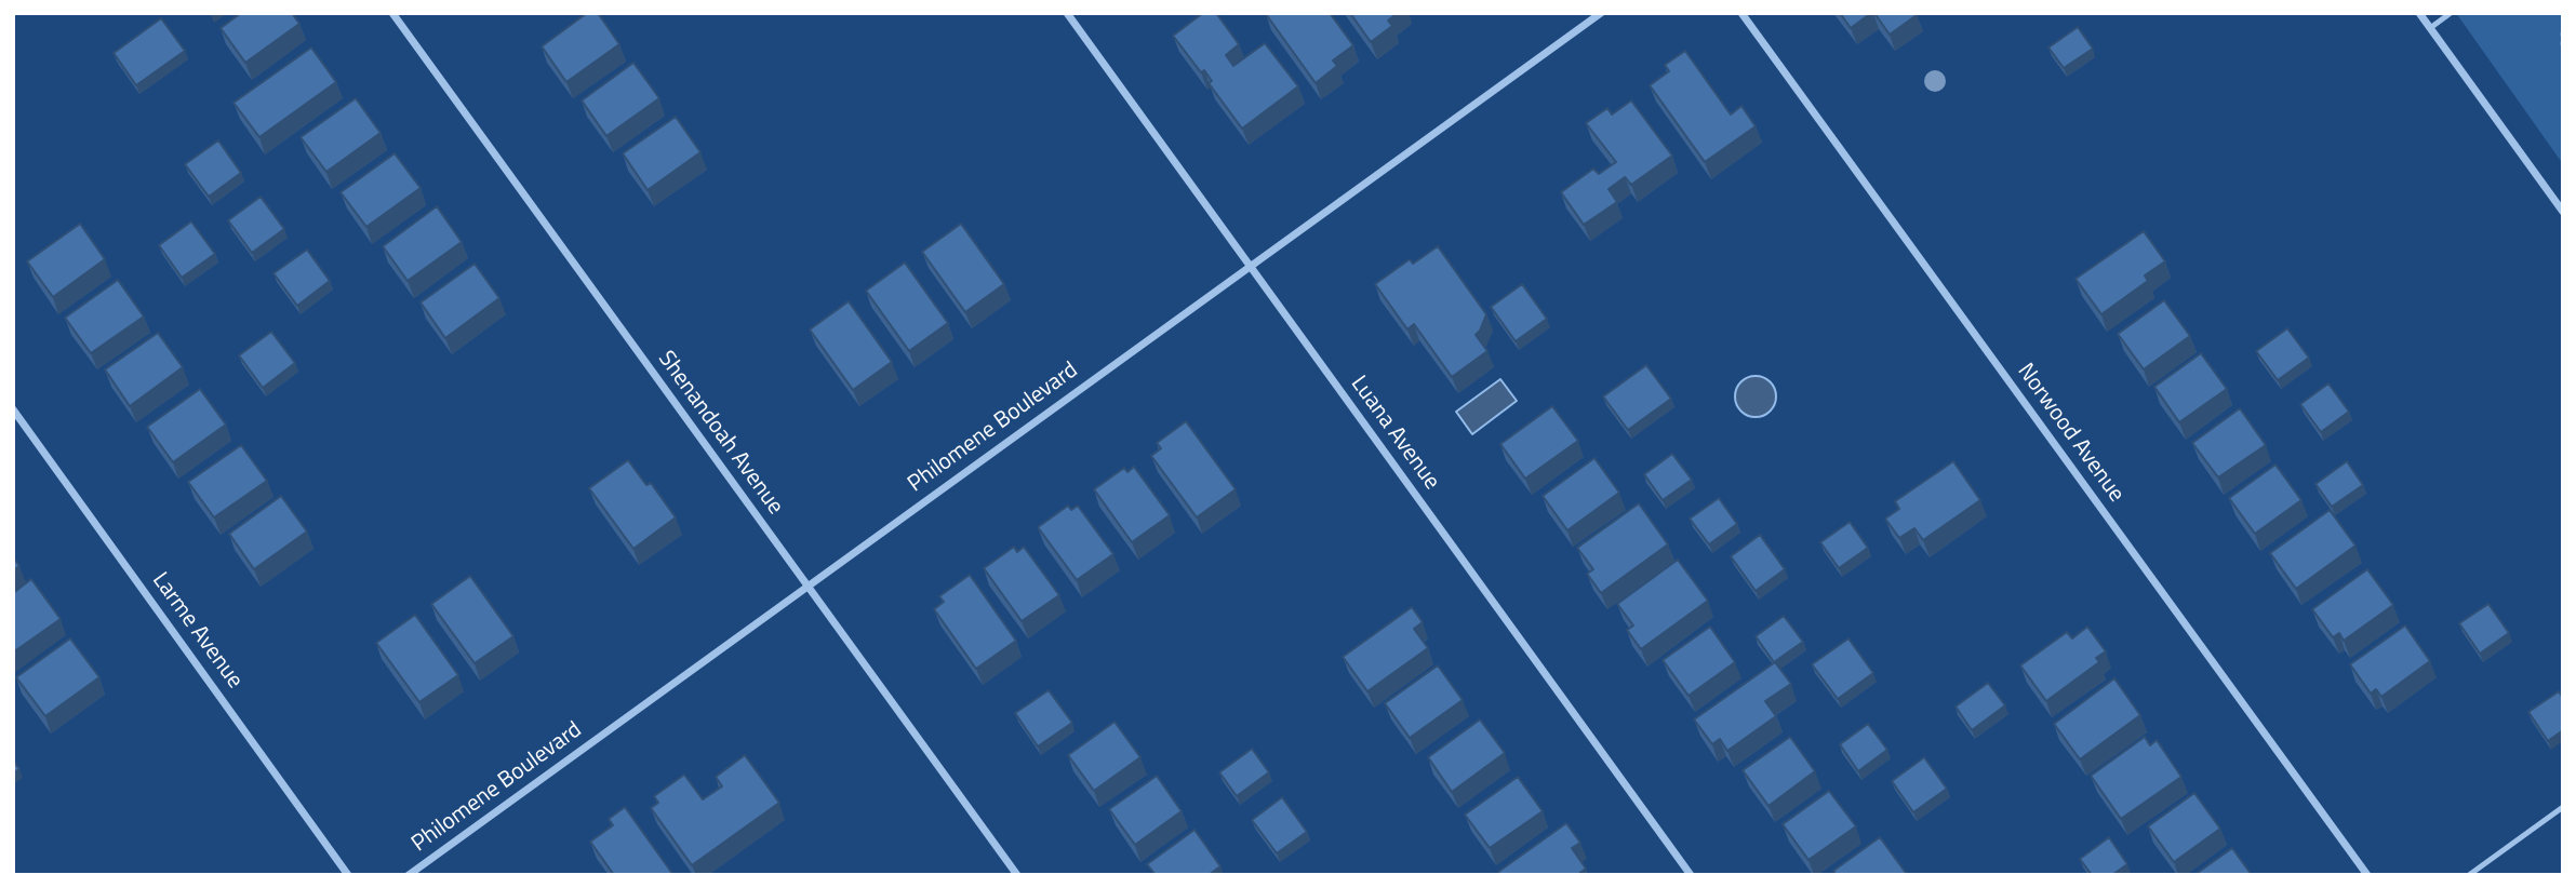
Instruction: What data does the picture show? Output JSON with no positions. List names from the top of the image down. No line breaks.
{"streets":{"street":["Philomene Boulevard","Shenandoah Avenue","Luana Avenue","Norwood Avenue","Larme Avenue"]},"crossings":[["Philomene Boulevard","Shenandoah Avenue"],["Philomene Boulevard","Luana Avenue"]]}
